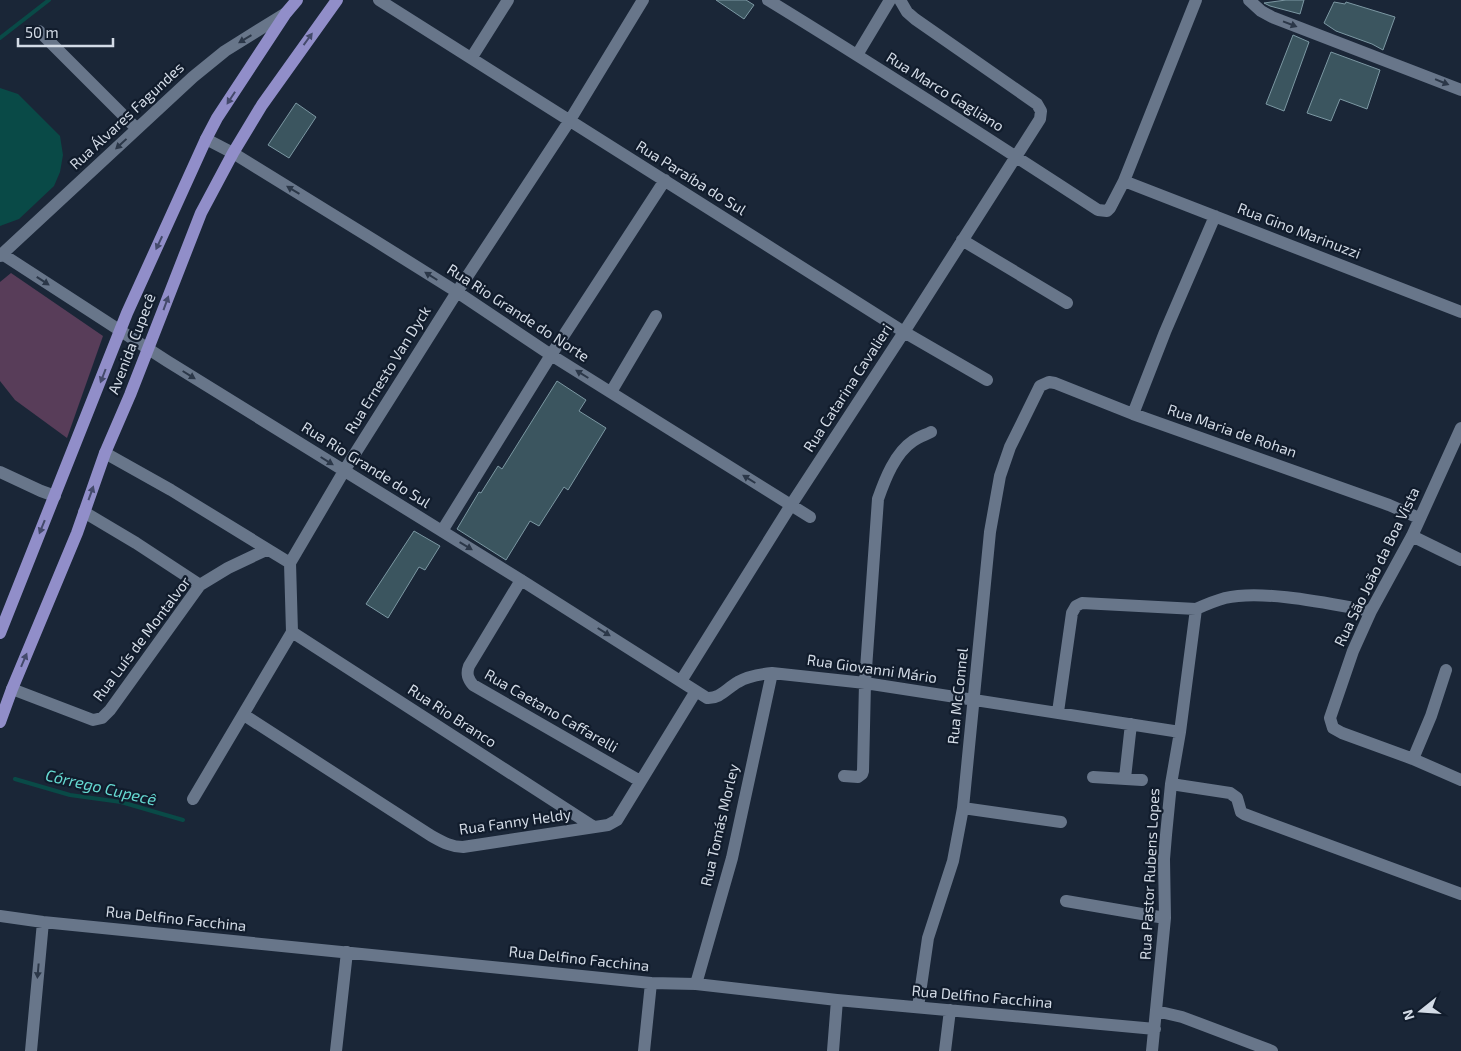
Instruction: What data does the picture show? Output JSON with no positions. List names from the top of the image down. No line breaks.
{"streets":{"main road":["Avenida Cupecê"],"street":["Rua Marco Gagliano","Rua Álvares Fagundes","Rua Paraíba do Sul","Rua Gino Marinuzzi","Rua Rio Grande do Norte","Rua Ernesto Van Dyck","Rua Catarina Cavalieri","Rua Maria de Rohan","Rua Rio Grande do Sul","Rua São João da Boa Vista","Rua Luís de Montalvor","Rua Giovanni Mário","Rua McConnel","Rua Caetano Caffarelli","Rua Rio Branco","Rua Fanny Heldy","Rua Tomás Morley","Rua Pastor Rubens Lopes","Rua Delfino Facchina"]},"crossings":[["Rua Marco Gagliano","Rua Gino Marinuzzi"],["Rua Marco Gagliano","Rua Catarina Cavalieri"],["Rua Álvares Fagundes","Avenida Cupecê"],["Rua Álvares Fagundes","Rua Rio Grande do Sul"],["Rua Paraíba do Sul","Rua Ernesto Van Dyck"],["Rua Paraíba do Sul","Rua Catarina Cavalieri"],["Rua Rio Grande do Norte","Avenida Cupecê"],["Rua Rio Grande do Norte","Rua Ernesto Van Dyck"],["Rua Rio Grande do Norte","Rua Catarina Cavalieri"],["Avenida Cupecê","Rua Rio Grande do Sul"],["Avenida Cupecê","Rua Luís de Montalvor"],["Rua Ernesto Van Dyck","Rua Rio Grande do Sul"],["Rua Catarina Cavalieri","Rua Rio Grande do Sul"],["Rua Maria de Rohan","Rua São João da Boa Vista"],["Rua Maria de Rohan","Rua McConnel"],["Rua Rio Grande do Sul","Rua Giovanni Mário"],["Rua Rio Grande do Sul","Rua Caetano Caffarelli"],["Rua Rio Grande do Sul","Rua Fanny Heldy"],["Rua Giovanni Mário","Rua McConnel"],["Rua Giovanni Mário","Rua Tomás Morley"],["Rua Giovanni Mário","Rua Pastor Rubens Lopes"],["Rua McConnel","Rua Delfino Facchina"],["Rua Caetano Caffarelli","Rua Fanny Heldy"],["Rua Rio Branco","Rua Fanny Heldy"],["Rua Tomás Morley","Rua Delfino Facchina"],["Rua Pastor Rubens Lopes","Rua Delfino Facchina"]],"one_way":["Rua Álvares Fagundes","Rua Rio Grande do Norte"],"water":["Córrego Cupecê"],"scale_bar":"50 m","north":"left"}
